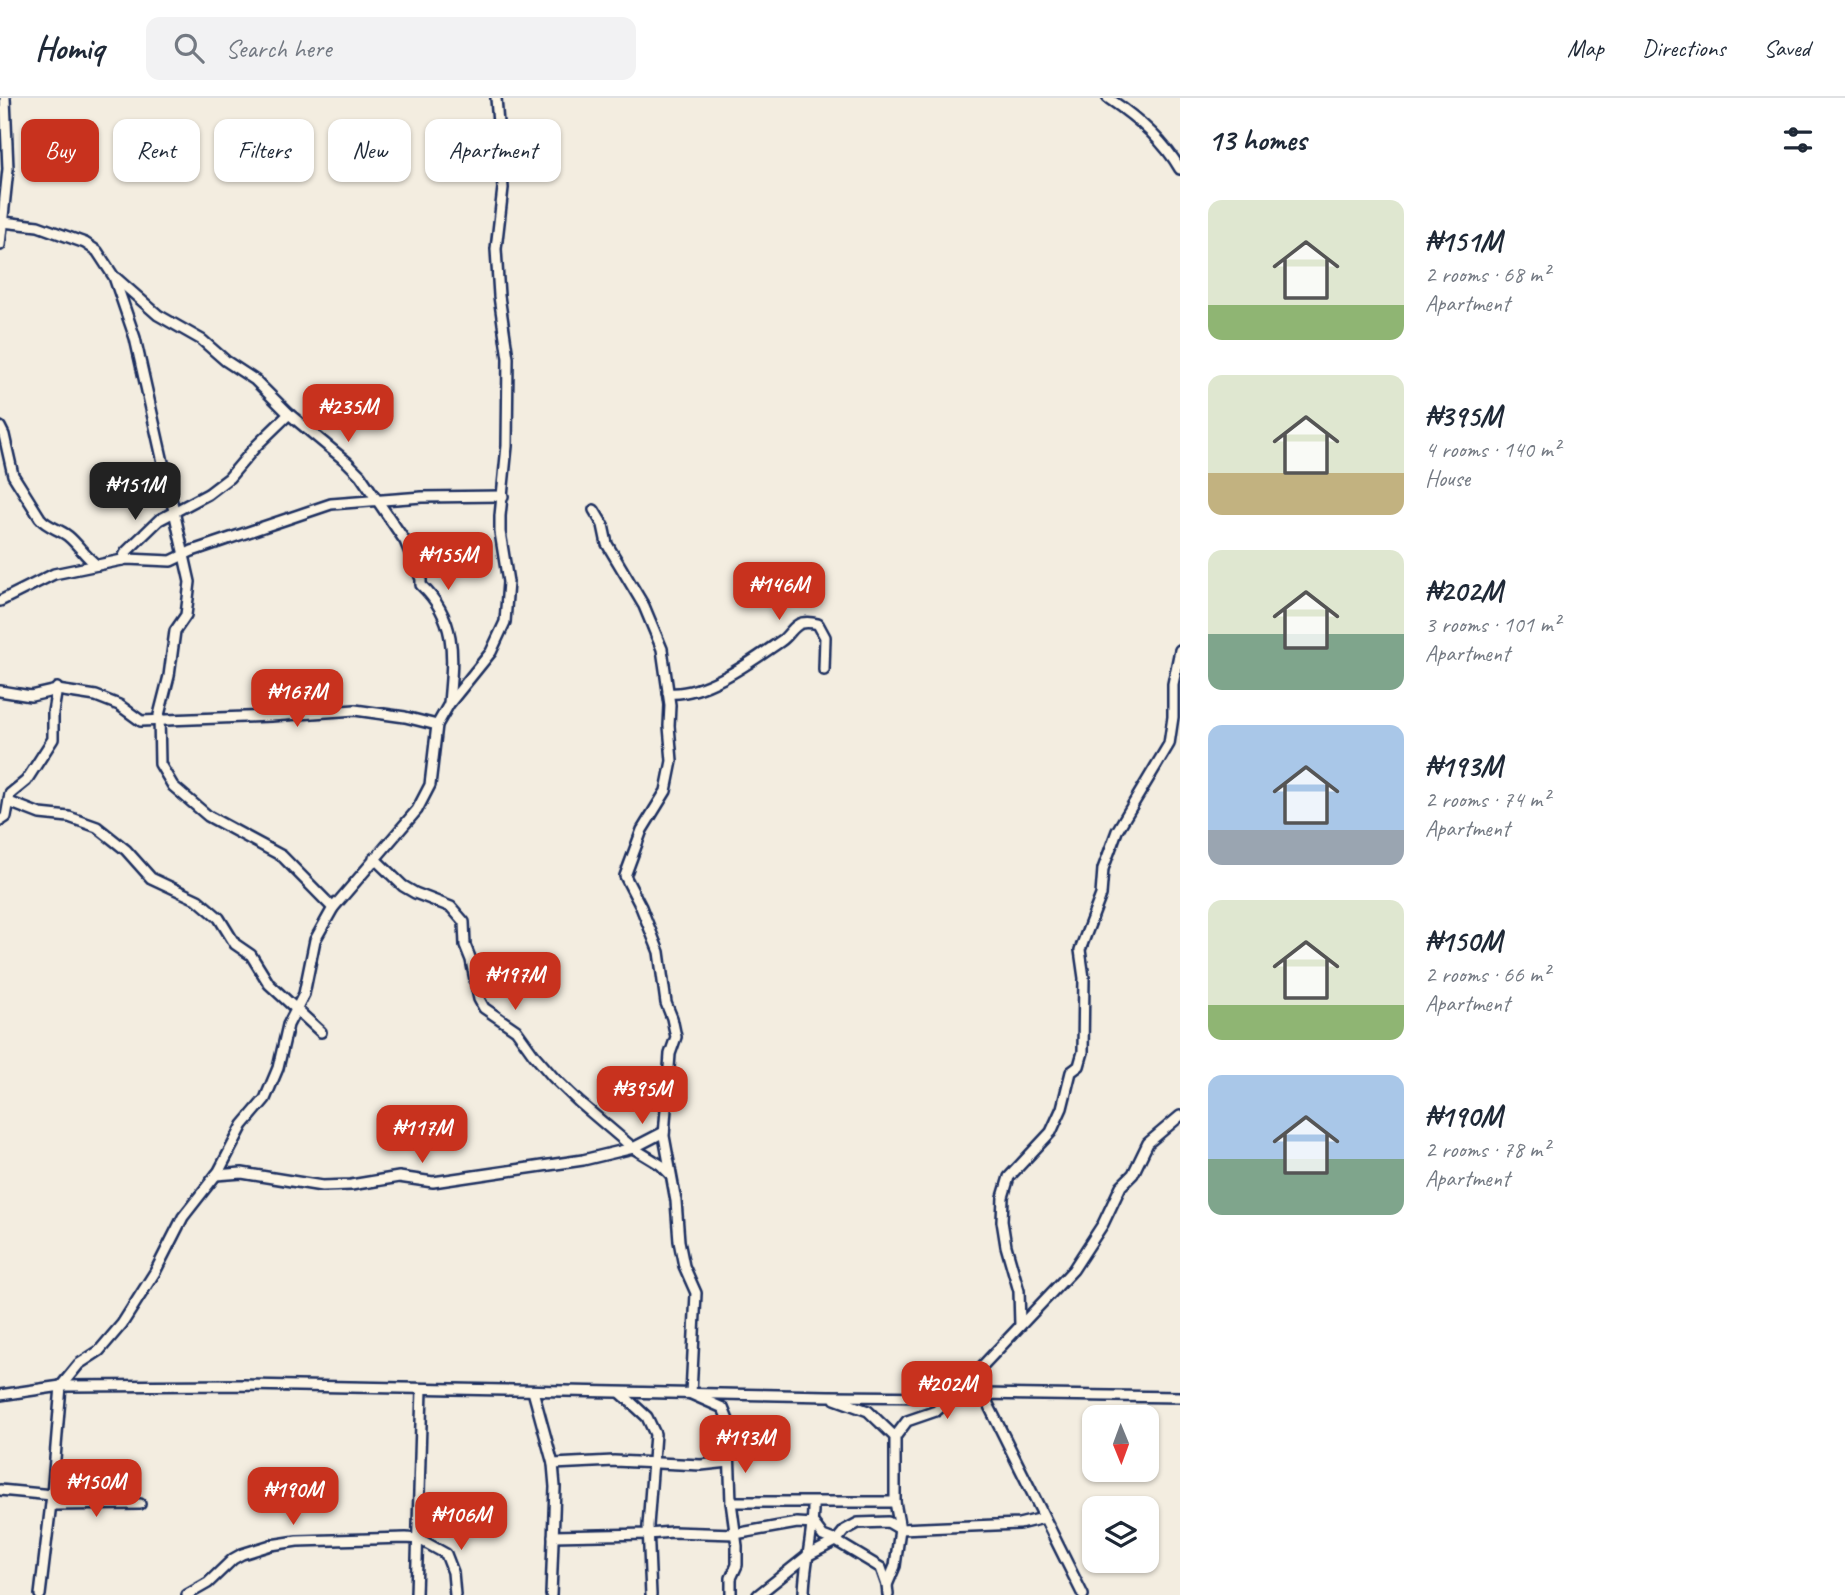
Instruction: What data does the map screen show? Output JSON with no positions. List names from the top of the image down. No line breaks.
{"north":"bottom","page":{"header":"Homiq","search":"Search here","nav":["Map","Directions","Saved"],"heading":"13 homes","chip":["Buy","Rent","Filters","New","Apartment"],"list":[{"name":"₦151M","note":"2 rooms · 68 m² · Apartment"},{"name":"₦395M","note":"4 rooms · 140 m² · House"},{"name":"₦202M","note":"3 rooms · 101 m² · Apartment"},{"name":"₦193M","note":"2 rooms · 74 m² · Apartment"},{"name":"₦150M","note":"2 rooms · 66 m² · Apartment"},{"name":"₦190M","note":"2 rooms · 78 m² · Apartment"}],"price":["₦235M","₦151M","₦155M","₦146M","₦167M","₦197M","₦395M","₦117M","₦202M","₦193M","₦150M","₦190M","₦106M"]}}
